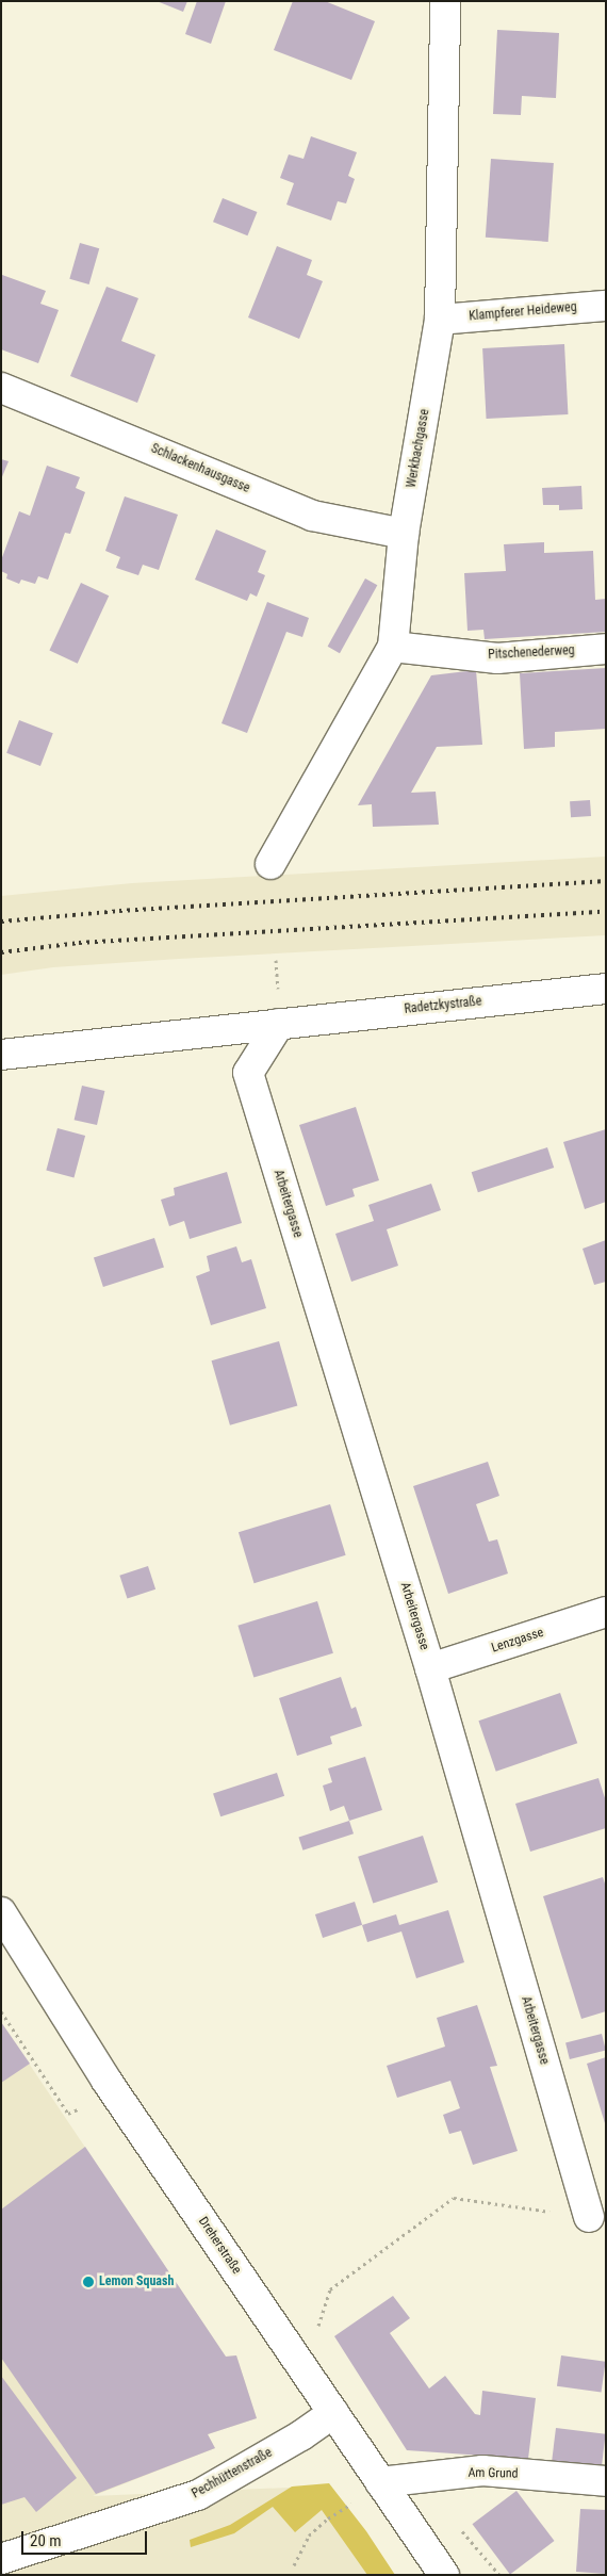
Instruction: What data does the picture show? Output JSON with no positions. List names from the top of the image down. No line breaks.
{"streets":{"street":["Klampferer Heideweg","Werkbachgasse","Schlackenhausgasse","Pitschenederweg","Radetzkystraße","Arbeitergasse","Lenzgasse","Dreherstraße","Pechhüttenstraße","Am Grund"]},"crossings":[["Klampferer Heideweg","Werkbachgasse"],["Werkbachgasse","Schlackenhausgasse"],["Werkbachgasse","Pitschenederweg"],["Radetzkystraße","Arbeitergasse"],["Arbeitergasse","Lenzgasse"],["Dreherstraße","Pechhüttenstraße"],["Dreherstraße","Am Grund"]],"places":["Lemon Squash"],"scale_bar":"20 m"}
